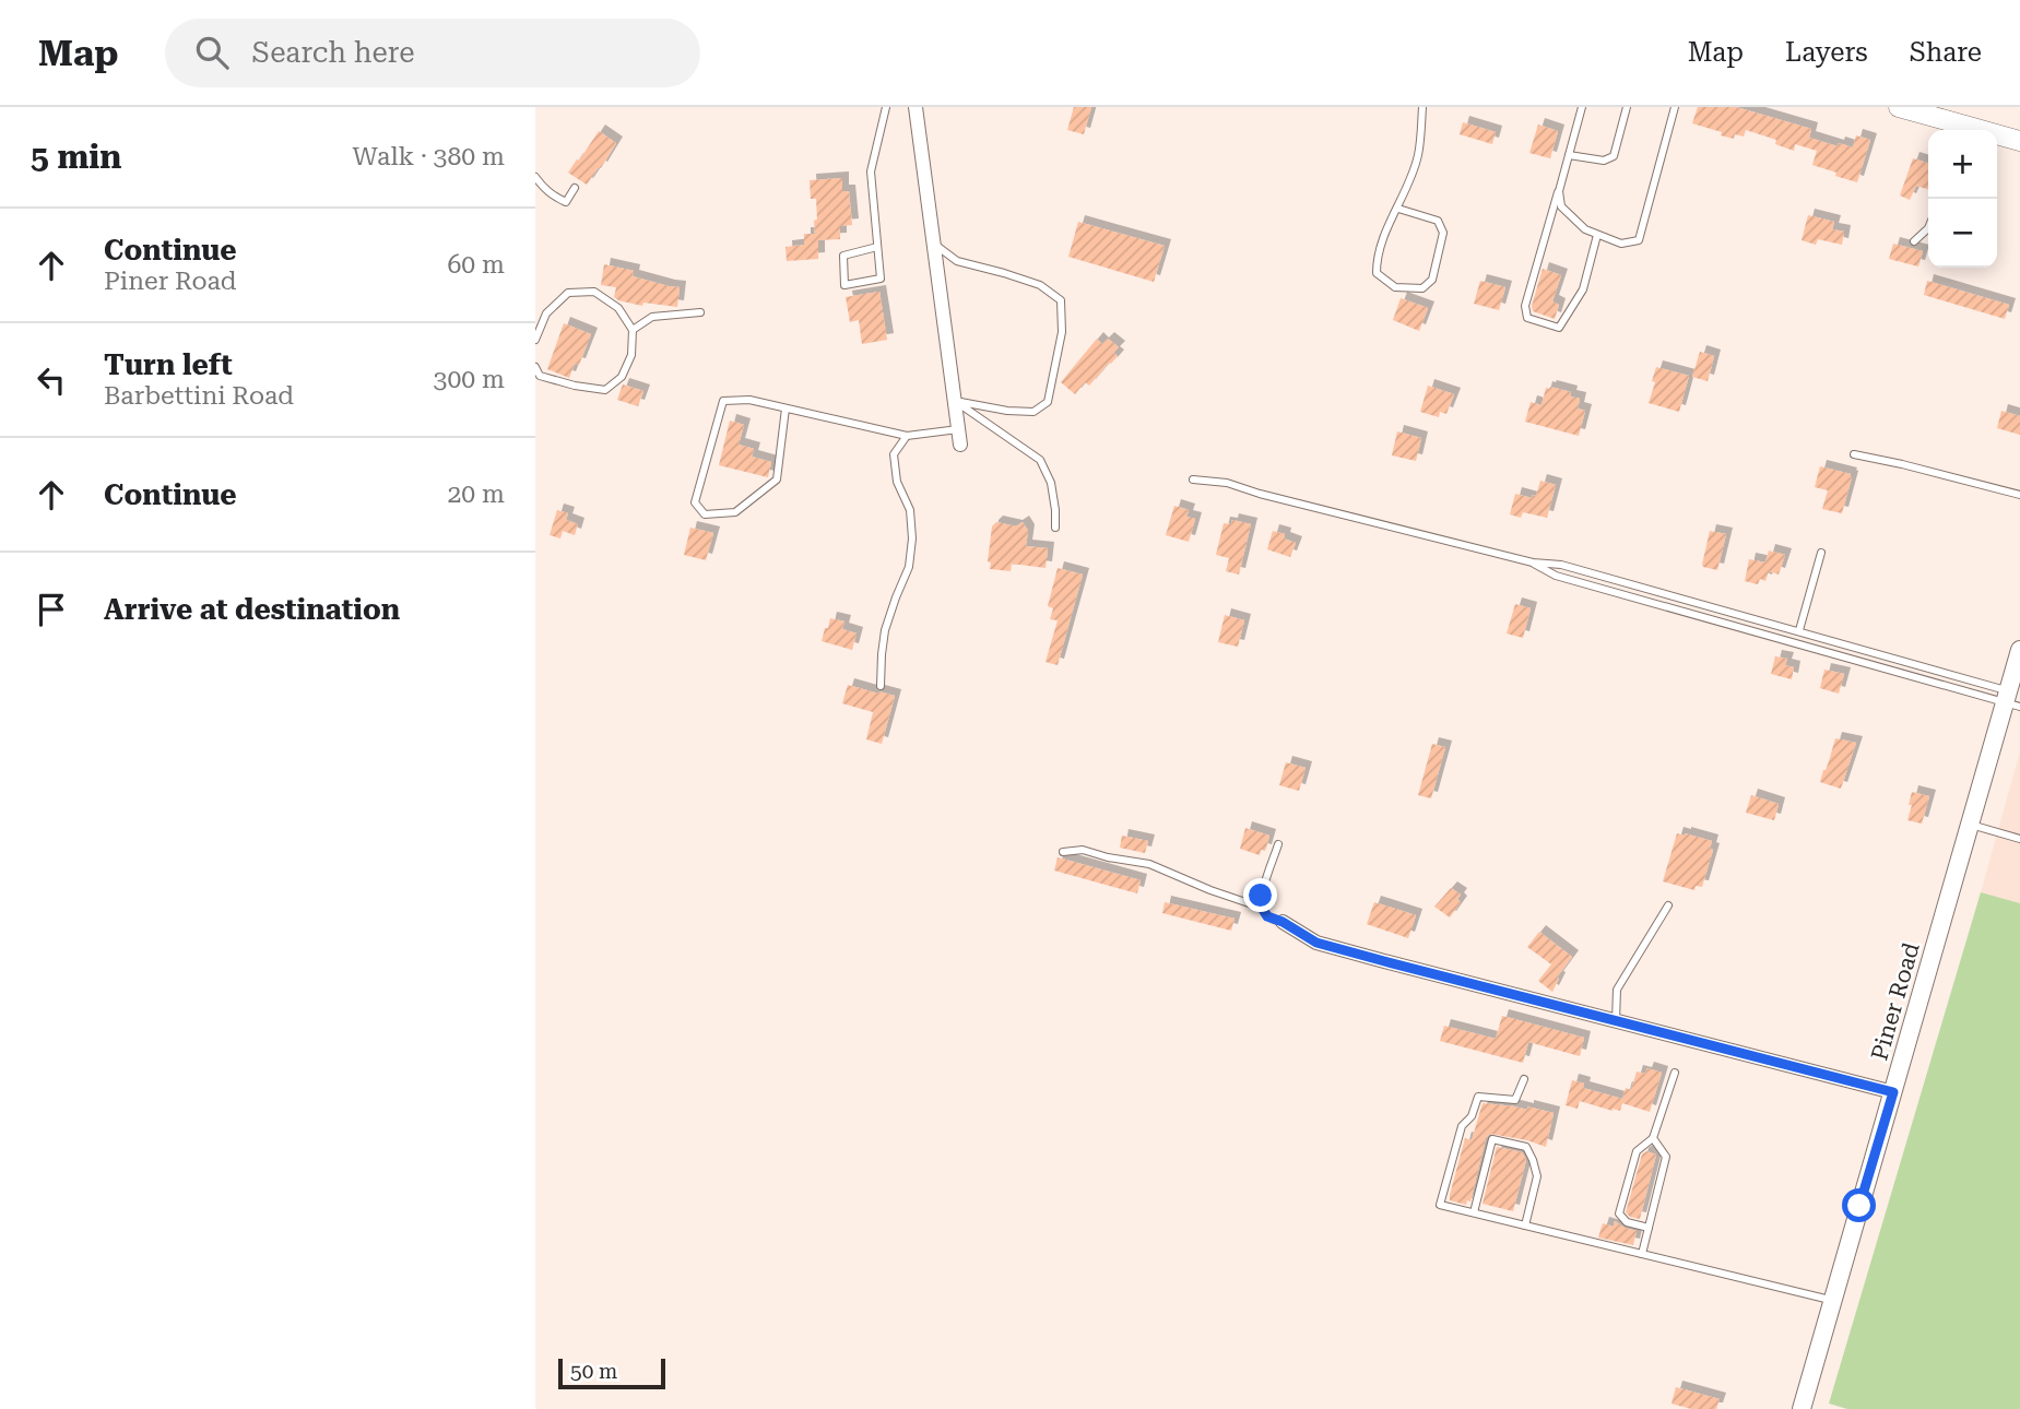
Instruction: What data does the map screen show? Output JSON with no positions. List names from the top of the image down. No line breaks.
{"streets":{"street":["Piner Road"]},"scale_bar":"50 m","page":{"header":"Map","search":"Search here","nav":["Map","Layers","Share"],"heading":["5 min","Walk · 380 m"],"map_buttons":["+","−"],"list":[["Continue","Piner Road","60 m"],["Turn left","Barbettini Road","300 m"],["Continue","20 m"],"Arrive at destination"],"scale":"50 m"}}
